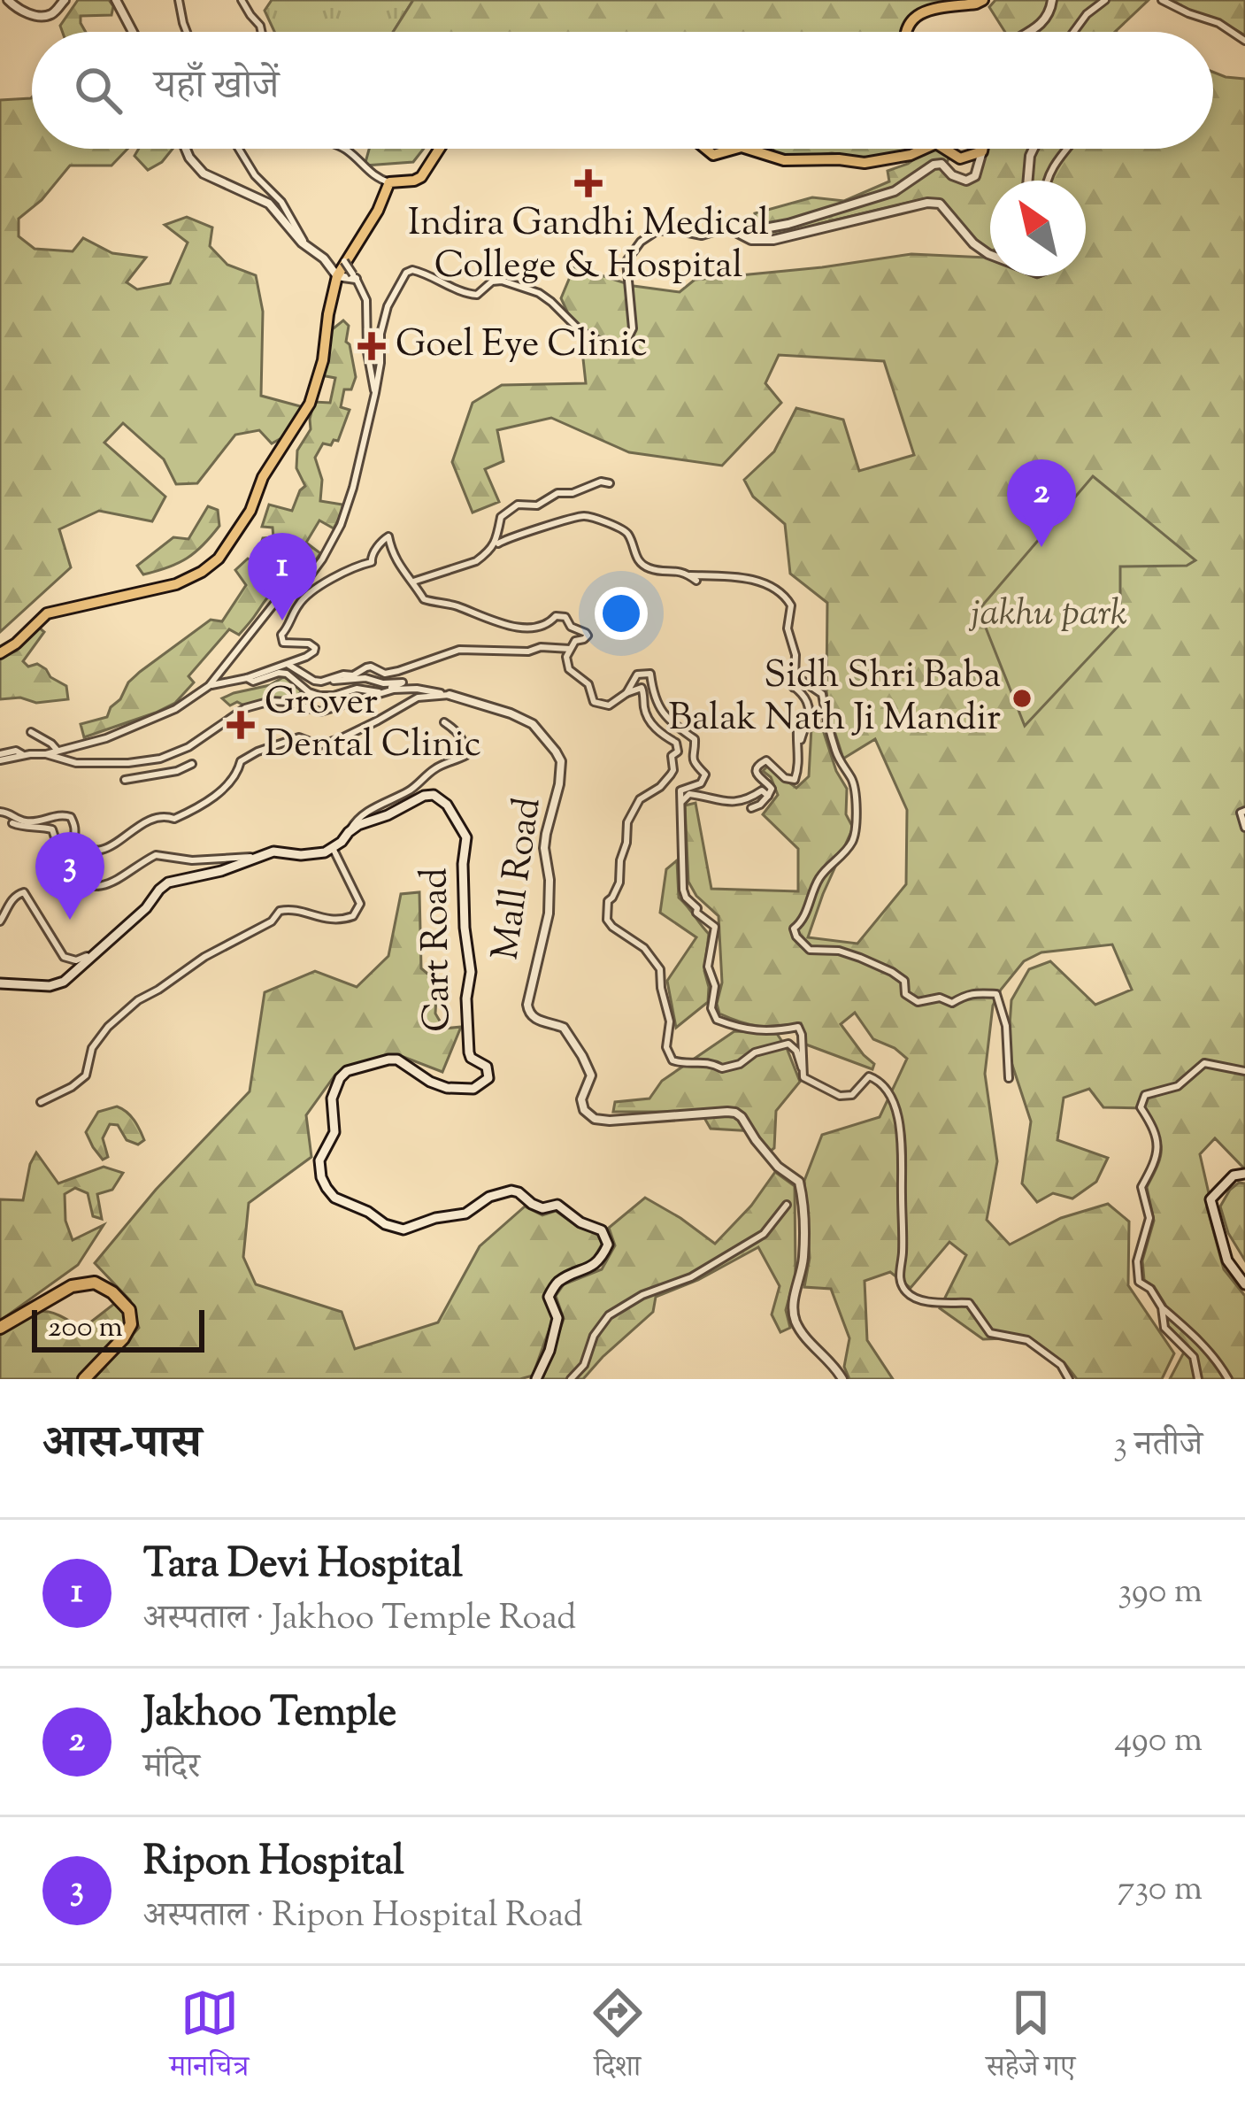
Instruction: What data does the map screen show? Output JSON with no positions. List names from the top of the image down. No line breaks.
{"streets":{"main road":["Cart Road"],"street":["Mall Road"]},"parks":["jakhu park"],"places":{"health":["Indira Gandhi Medical College & Hospital","Goel Eye Clinic","Grover Dental Clinic"],"other":["Sidh Shri Baba Balak Nath Ji Mandir"]},"scale_bar":"200 m","north":"top left","page":{"search":"यहाँ खोजें","pins":["2","1","3"],"scale":"200 m","heading":["आस-पास","3 नतीजे"],"list":[{"mark":"1","name":"Tara Devi Hospital","note":"अस्पताल · Jakhoo Temple Road","value":"390 m"},{"mark":"2","name":"Jakhoo Temple","note":"मंदिर","value":"490 m"},{"mark":"3","name":"Ripon Hospital","note":"अस्पताल · Ripon Hospital Road","value":"730 m"}],"nav":["मानचित्र","दिशा","सहेजे गए"]}}
